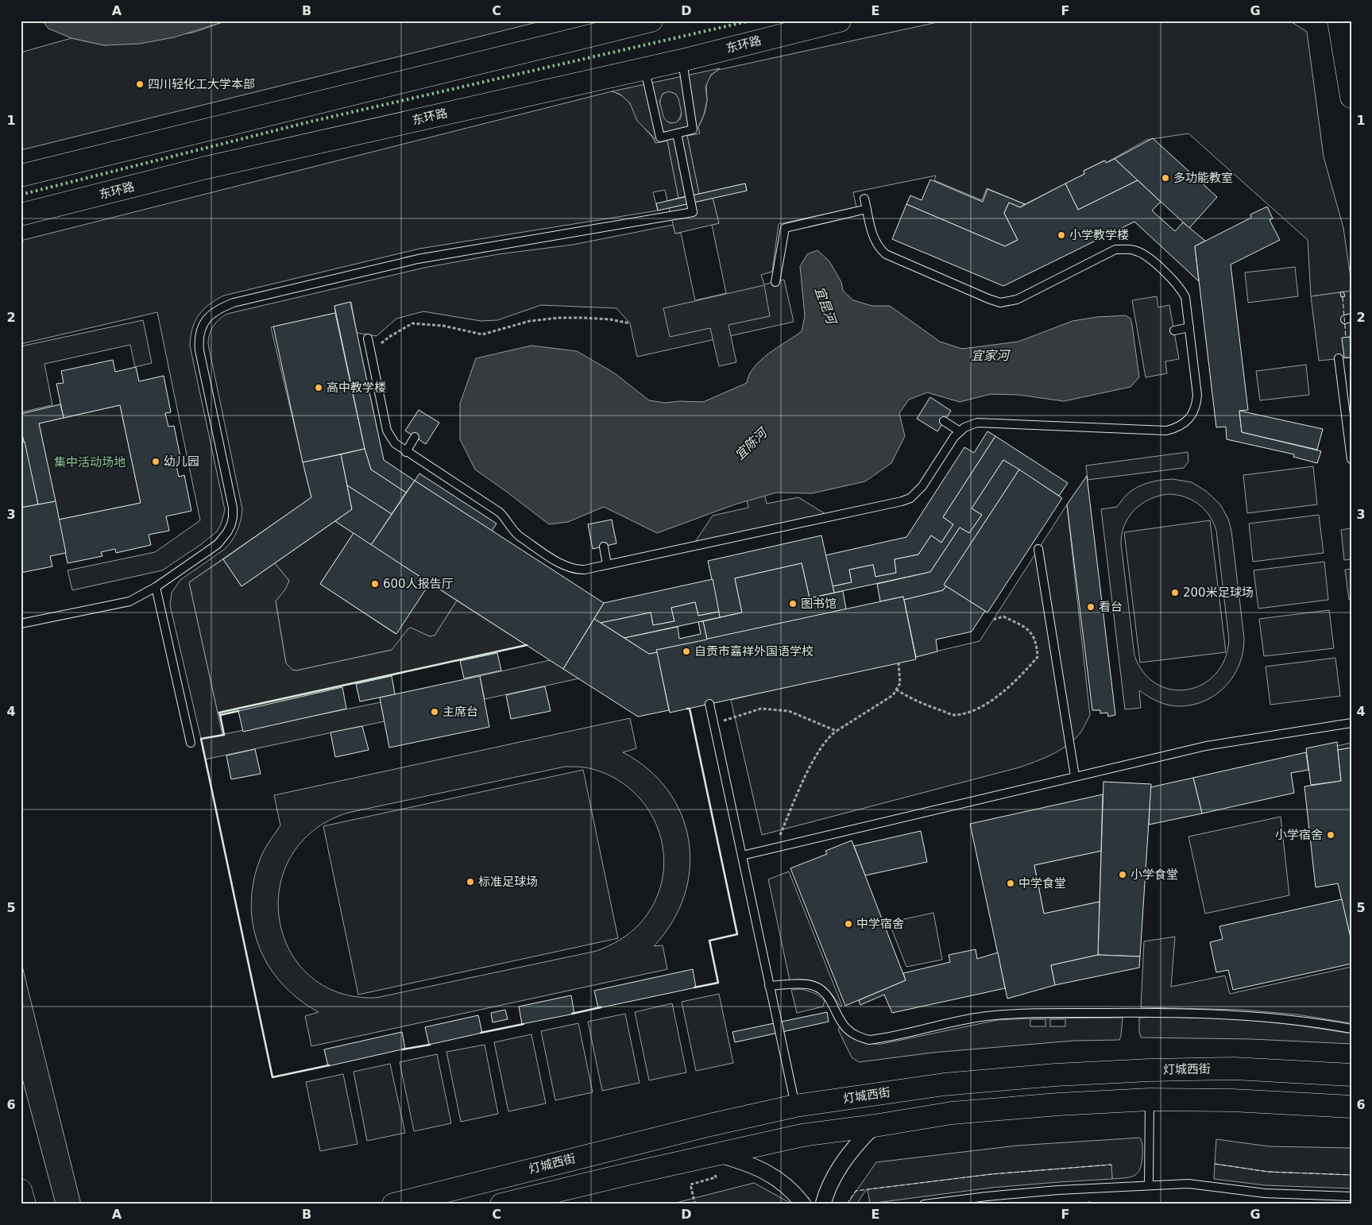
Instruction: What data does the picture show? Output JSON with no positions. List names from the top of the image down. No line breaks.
{"streets":{"main road":["东环路","灯城西街"]},"water":["宜昆河","宜家河","宜陈河"],"parks":["集中活动场地"],"places":["四川轻化工大学本部","多功能教室","小学教学楼","高中教学楼","幼儿园","600人报告厅","200米足球场","图书馆","看台","自贡市嘉祥外国语学校","主席台","小学宿舍","小学食堂","标准足球场","中学食堂","中学宿舍"],"grid":{"columns":["A","B","C","D","E","F","G"],"rows":["1","2","3","4","5","6"]}}
